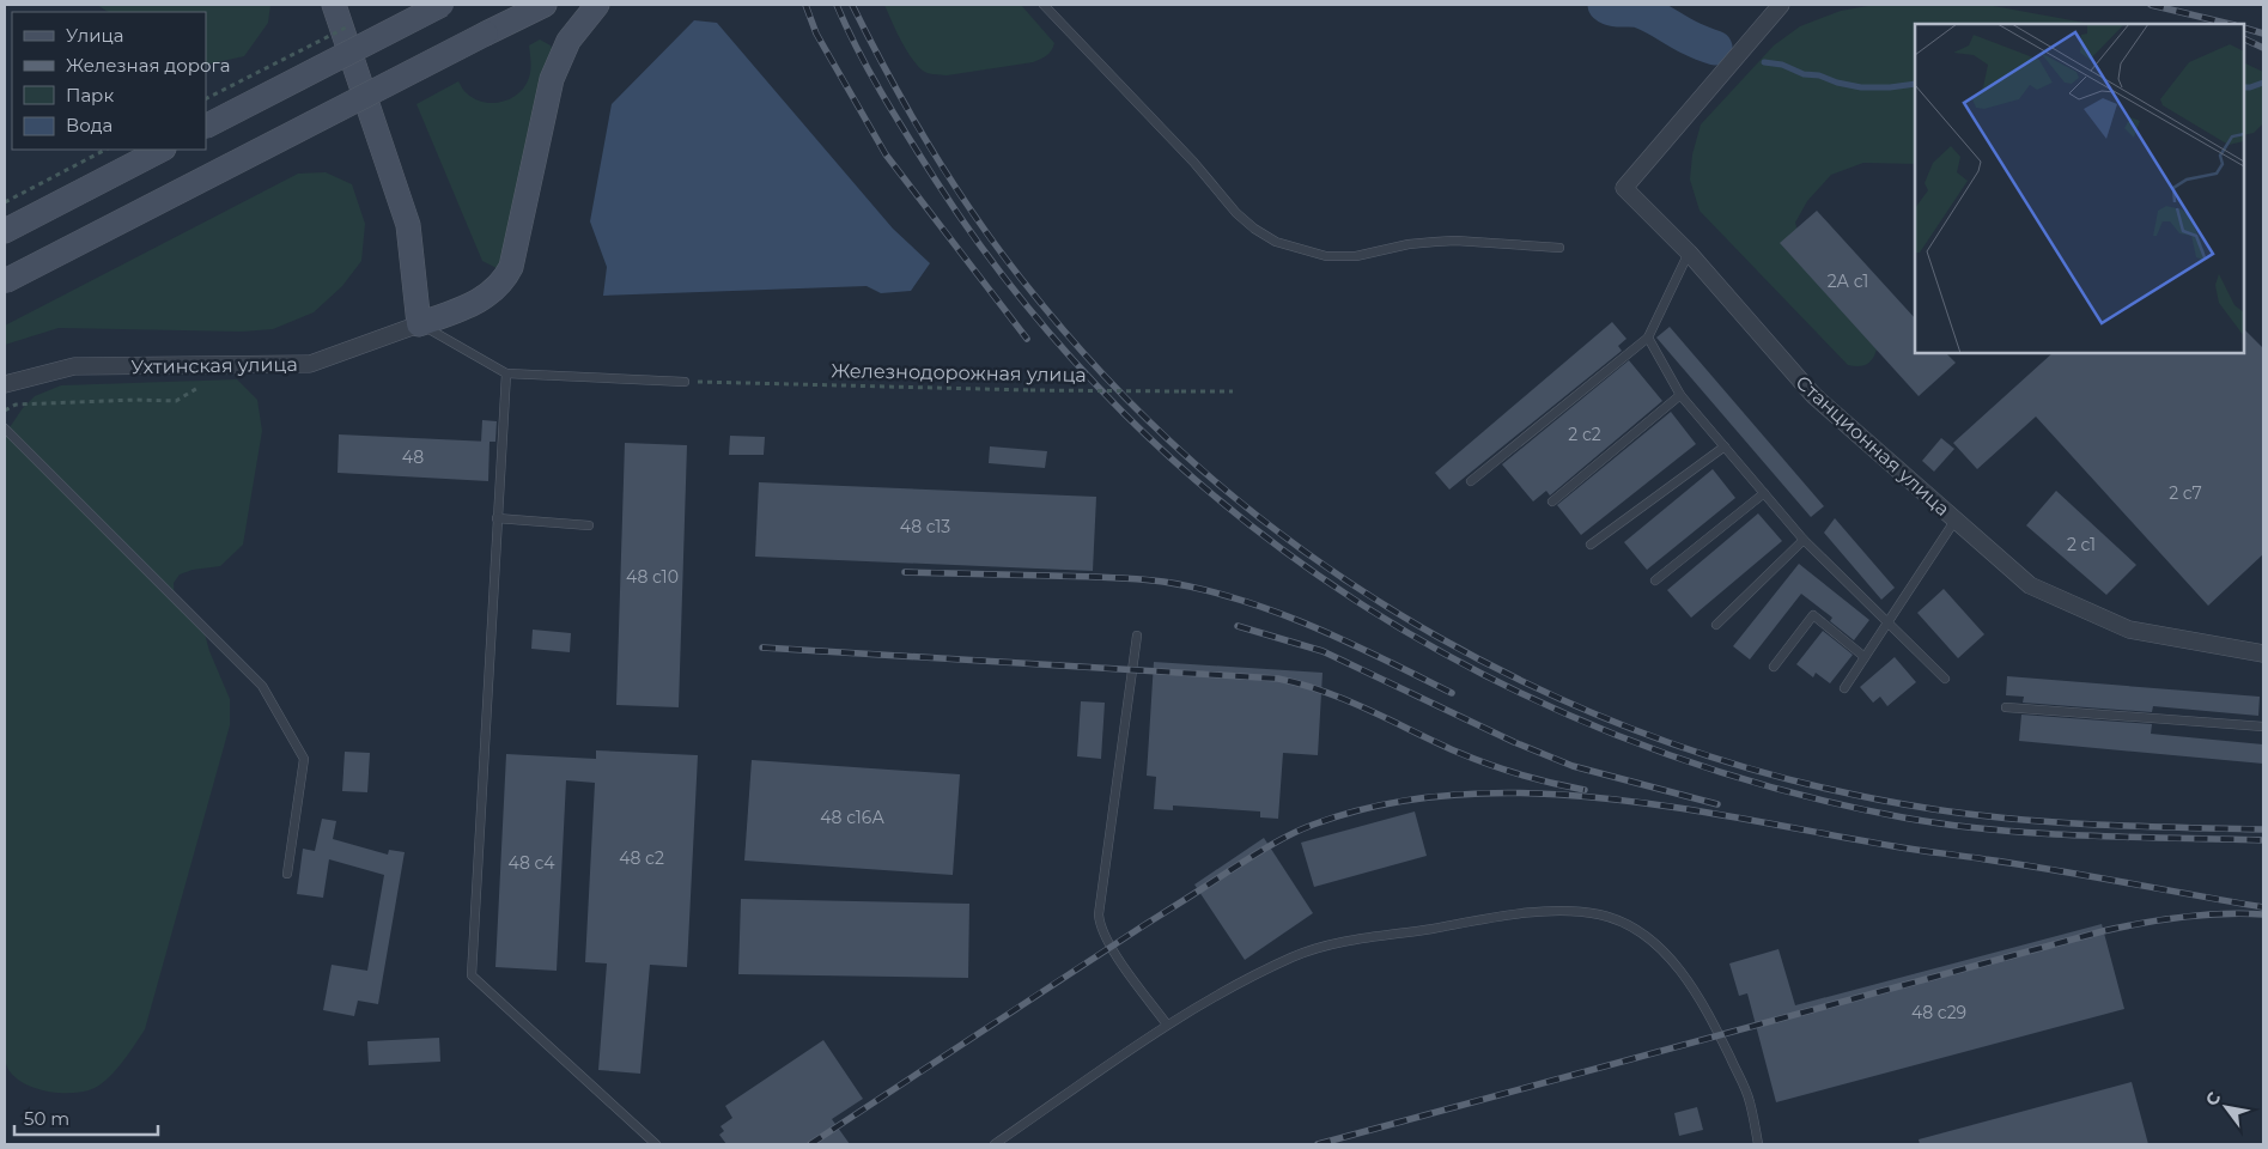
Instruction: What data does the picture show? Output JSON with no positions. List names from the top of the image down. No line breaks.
{"streets":{"street":["Ухтинская улица","Станционная улица"],"path":["Железнодорожная улица"]},"house_numbers":["2А с1","2 с2","48","2 с7","48 с13","2 с1","48 с10","48 с16А","48 с2","48 с4","48 с29"],"legend":["Улица","Железная дорога","Парк","Вода"],"scale_bar":"50 m","north":"top left"}
